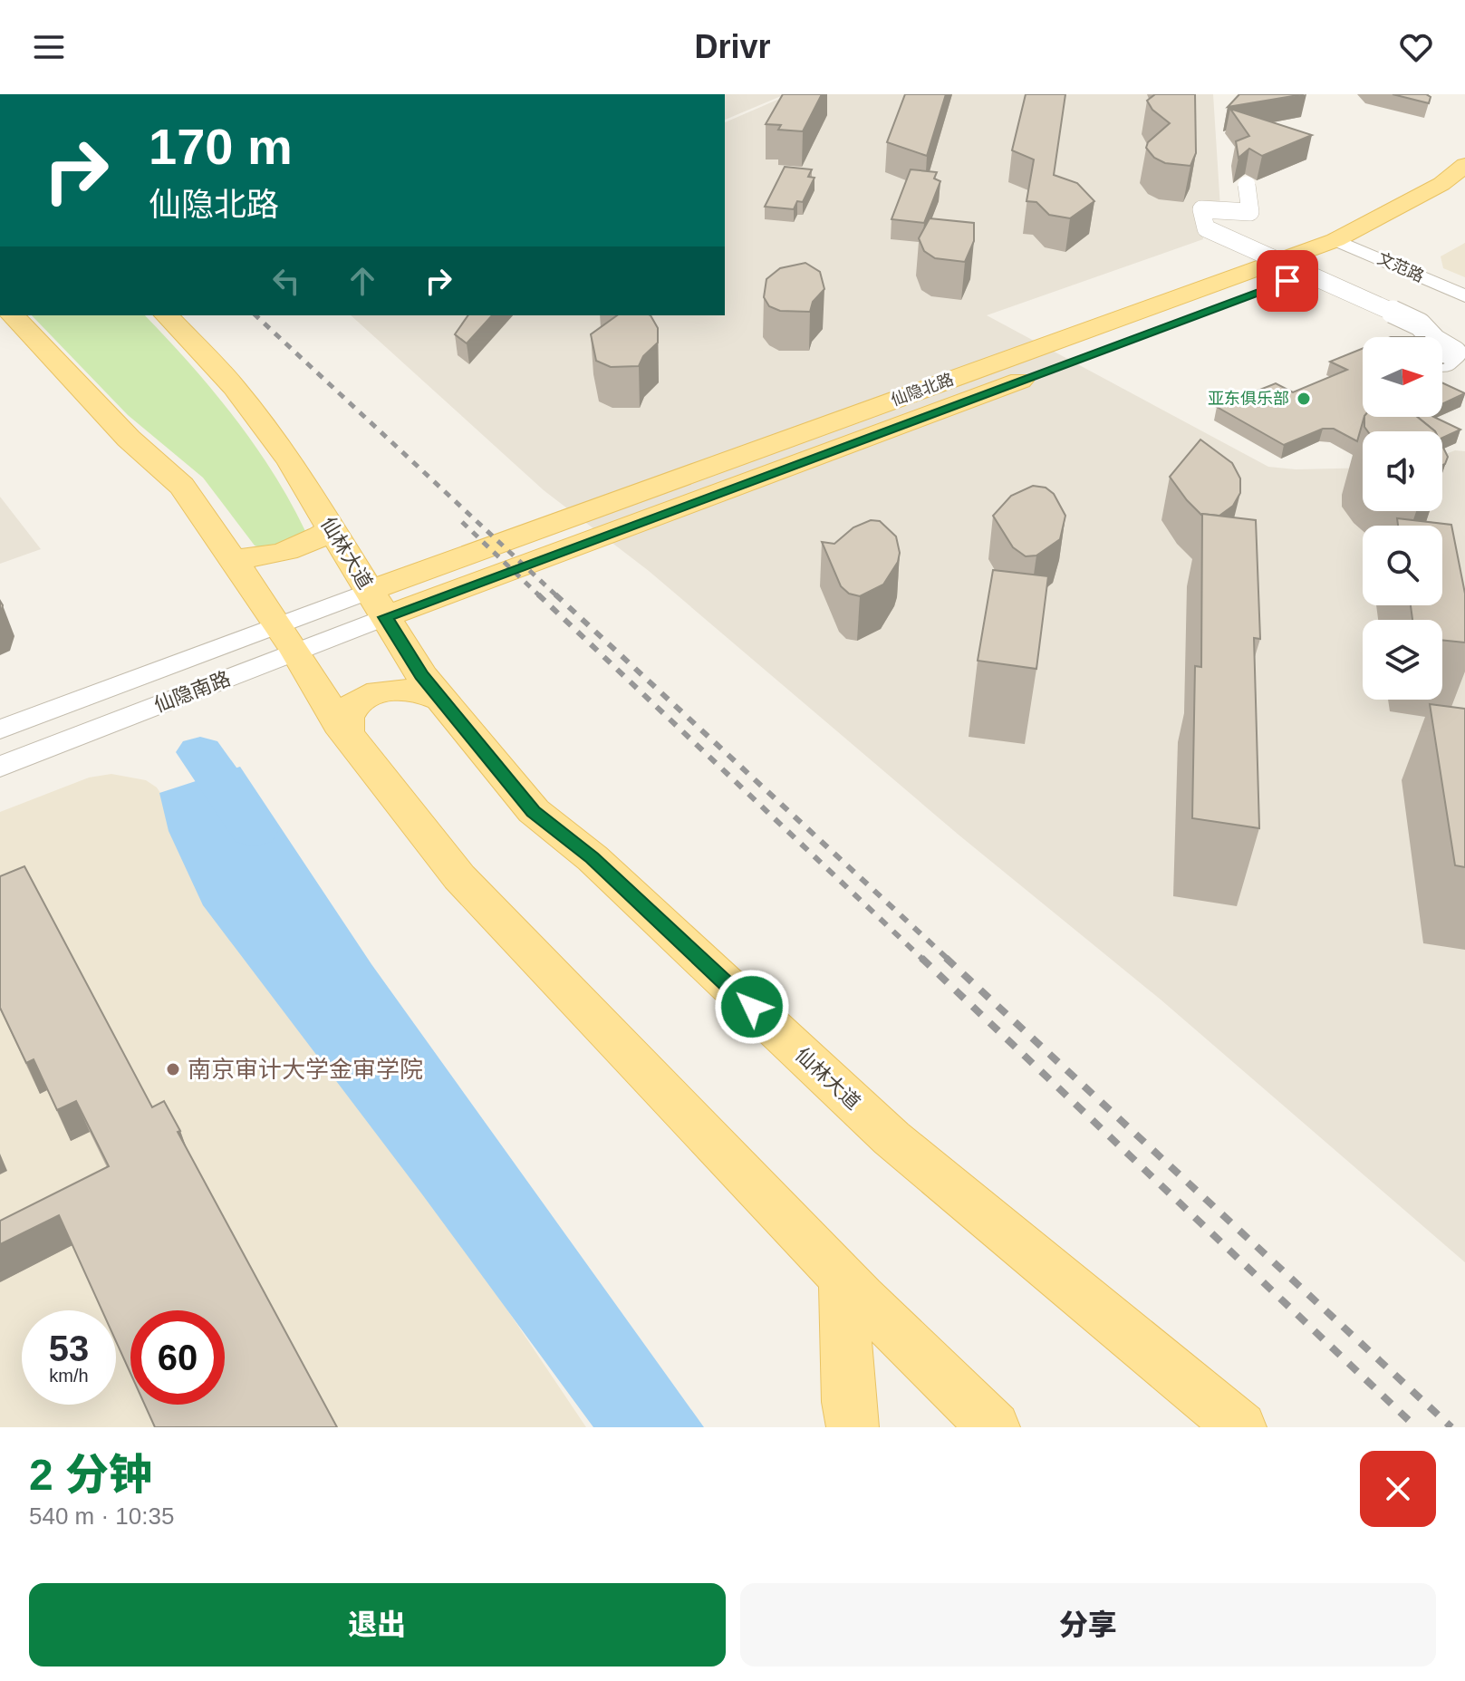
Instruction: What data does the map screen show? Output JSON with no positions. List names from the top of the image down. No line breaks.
{"streets":{"main road":["仙隐北路","仙林大道"],"street":["文范路","仙隐南路"]},"crossings":[["文范路","仙隐北路"],["仙隐北路","仙林大道"],["仙隐北路","仙隐南路"],["仙林大道","仙隐南路"]],"places":["亚东俱乐部","南京审计大学金审学院"],"north":"right","page":{"header":"Drivr","turn":["170 m","仙隐北路"],"speed":"53 km/h","limit":"60","heading":["2 分钟","540 m · 10:35"],"buttons":["退出","分享"]}}
